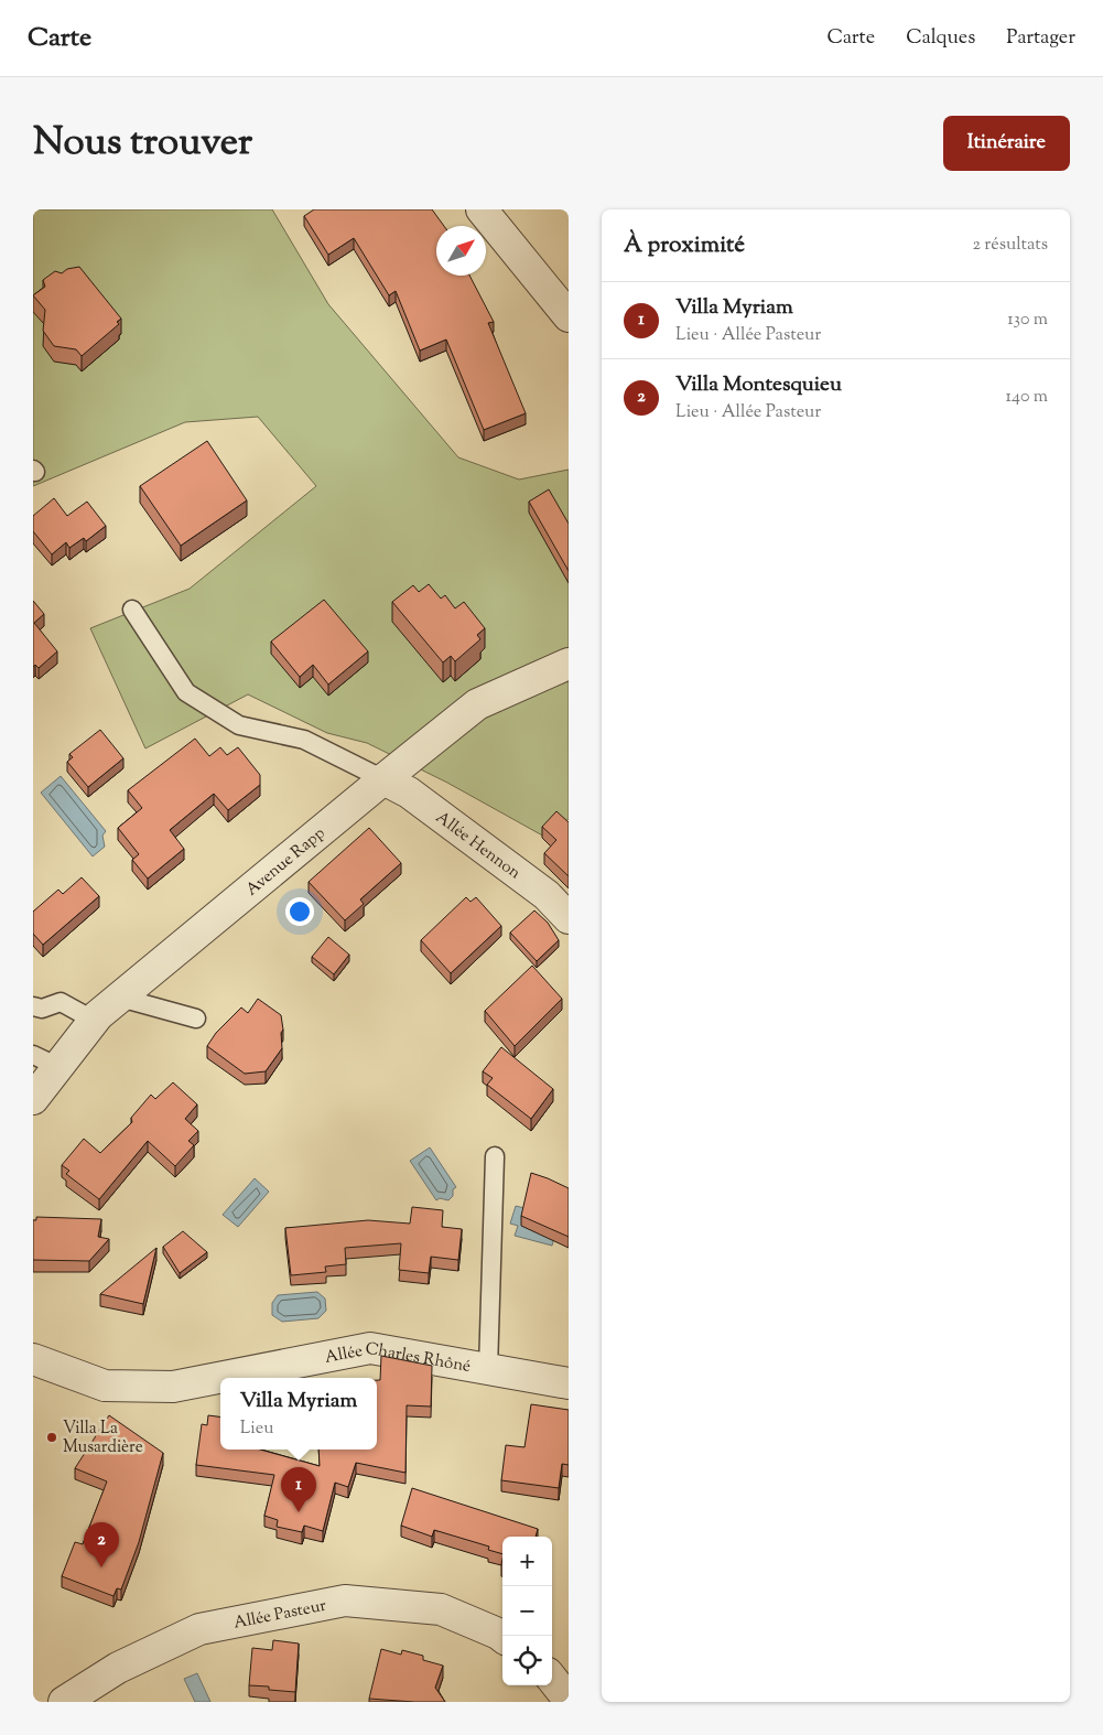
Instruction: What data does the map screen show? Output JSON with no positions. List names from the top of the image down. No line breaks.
{"streets":{"street":["Allée Hennon","Avenue Rapp","Allée Charles Rhôné","Allée Pasteur"]},"crossings":[["Allée Hennon","Avenue Rapp"]],"places":["Villa La Musardière"],"north":"top right","page":{"header":"Carte","nav":["Carte","Calques","Partager"],"title":"Nous trouver","buttons":"Itinéraire","heading":["À proximité","2 résultats"],"list":[{"mark":"1","name":"Villa Myriam","note":"Lieu · Allée Pasteur","value":"130 m"},{"mark":"2","name":"Villa Montesquieu","note":"Lieu · Allée Pasteur","value":"140 m"}],"popup":["Villa Myriam","Lieu"],"pins":["1","2"],"map_buttons":["+","−"]}}
